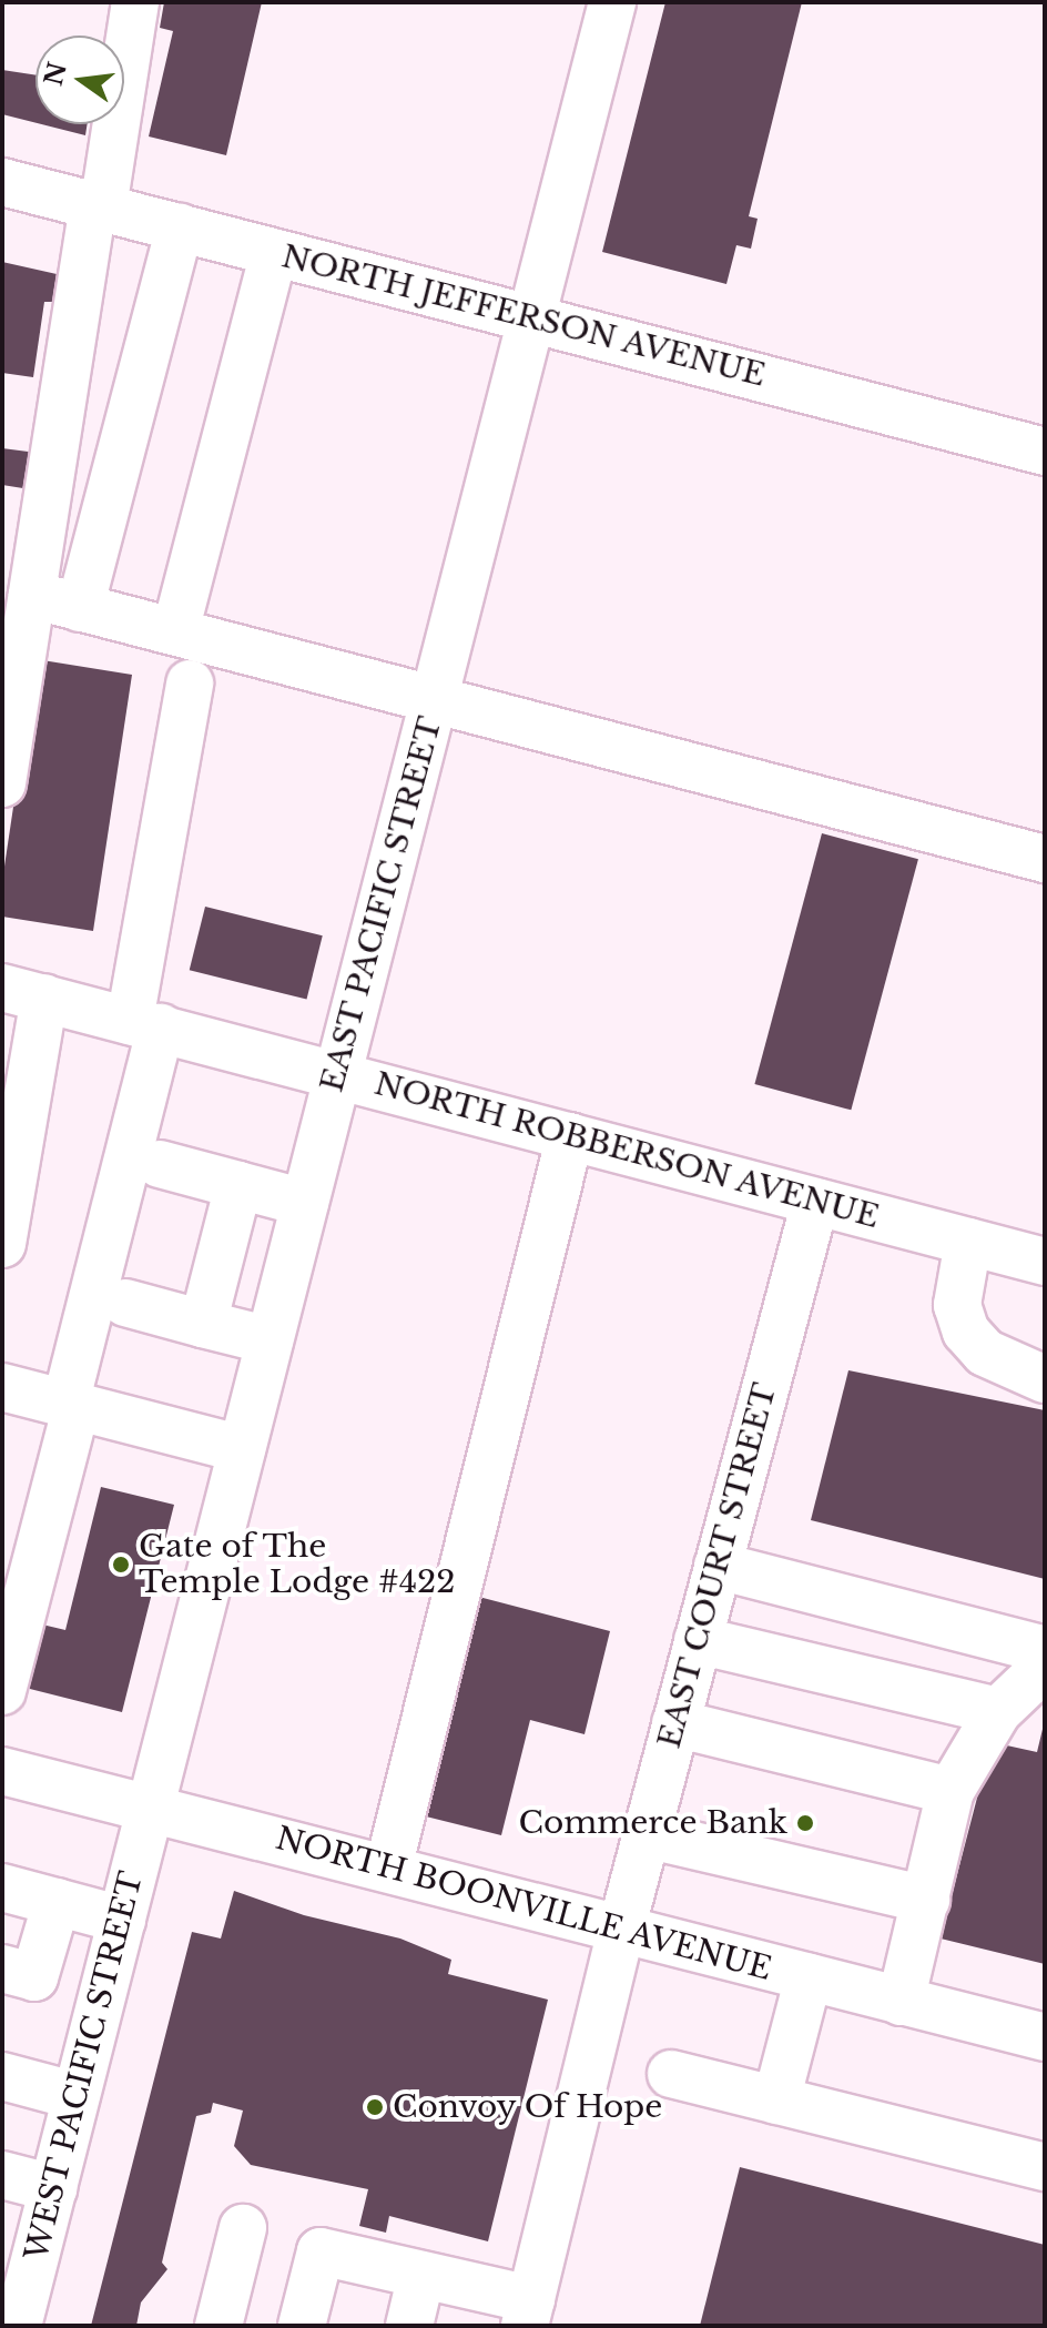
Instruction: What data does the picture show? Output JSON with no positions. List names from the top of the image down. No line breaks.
{"streets":{"street":["NORTH JEFFERSON AVENUE","EAST PACIFIC STREET","NORTH ROBBERSON AVENUE","EAST COURT STREET","NORTH BOONVILLE AVENUE","WEST PACIFIC STREET"]},"crossings":[["NORTH JEFFERSON AVENUE","EAST PACIFIC STREET"],["EAST PACIFIC STREET","NORTH ROBBERSON AVENUE"],["EAST PACIFIC STREET","NORTH BOONVILLE AVENUE"],["EAST PACIFIC STREET","WEST PACIFIC STREET"],["NORTH ROBBERSON AVENUE","EAST COURT STREET"],["EAST COURT STREET","NORTH BOONVILLE AVENUE"],["NORTH BOONVILLE AVENUE","WEST PACIFIC STREET"]],"places":["Gate of The Temple Lodge #422","Commerce Bank","Convoy Of Hope"],"north":"left"}
